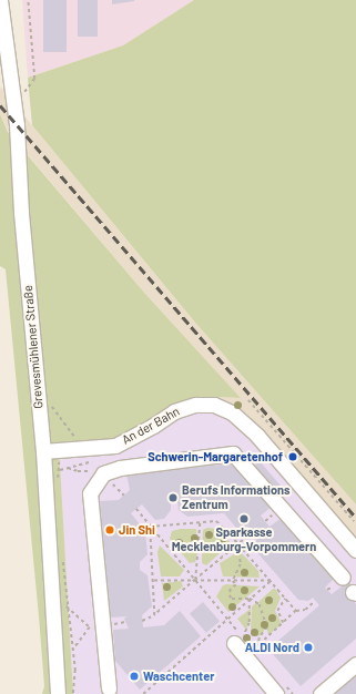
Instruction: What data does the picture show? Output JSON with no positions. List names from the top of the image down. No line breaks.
{"streets":{"street":["Grevesmühlener Straße","An der Bahn"]},"crossings":[["Grevesmühlener Straße","An der Bahn"]],"places":["Schwerin-Margaretenhof","Berufs Informations Zentrum","Sparkasse Mecklenburg-Vorpommern","Jin Shi","ALDI Nord","Waschcenter"]}
